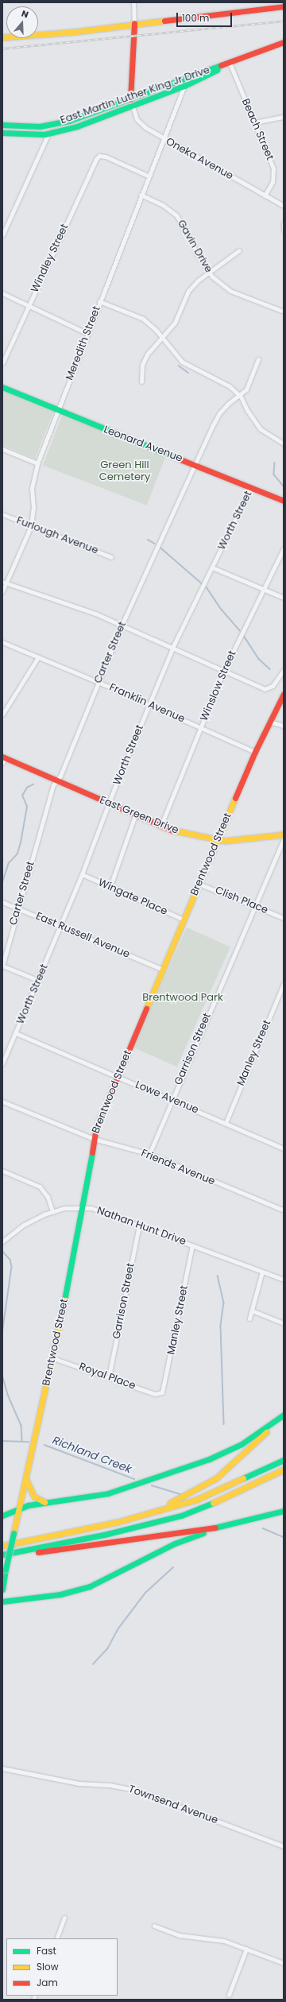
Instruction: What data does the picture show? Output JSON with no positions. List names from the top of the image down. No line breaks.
{"streets":{"main road":["East Martin Luther King Jr Drive","Leonard Avenue","East Green Drive","Brentwood Street"],"street":["Beach Street","Oneka Avenue","Gavin Drive","Windley Street","Meredith Street","Worth Street","Furlough Avenue","Carter Street","Winslow Street","Franklin Avenue","Wingate Place","Clish Place","East Russell Avenue","Garrison Street","Manley Street","Lowe Avenue","Friends Avenue","Nathan Hunt Drive","Royal Place","Townsend Avenue"]},"crossings":[["East Martin Luther King Jr Drive","Beach Street"],["East Martin Luther King Jr Drive","Oneka Avenue"],["East Martin Luther King Jr Drive","Meredith Street"],["Beach Street","Oneka Avenue"],["Oneka Avenue","Meredith Street"],["Gavin Drive","Meredith Street"],["Windley Street","Meredith Street"],["Meredith Street","Leonard Avenue"],["Meredith Street","Furlough Avenue"],["Leonard Avenue","Worth Street"],["Leonard Avenue","Carter Street"],["Worth Street","Franklin Avenue"],["Worth Street","East Green Drive"],["Worth Street","Wingate Place"],["Worth Street","East Russell Avenue"],["Worth Street","Lowe Avenue"],["Carter Street","Franklin Avenue"],["Carter Street","East Green Drive"],["Carter Street","East Russell Avenue"],["Winslow Street","Franklin Avenue"],["Winslow Street","East Green Drive"],["Franklin Avenue","Brentwood Street"],["East Green Drive","Brentwood Street"],["Brentwood Street","Wingate Place"],["Brentwood Street","Clish Place"],["Brentwood Street","East Russell Avenue"],["Brentwood Street","Lowe Avenue"],["Brentwood Street","Friends Avenue"],["Brentwood Street","Nathan Hunt Drive"],["Brentwood Street","Royal Place"],["Clish Place","Garrison Street"],["Garrison Street","Lowe Avenue"],["Garrison Street","Friends Avenue"],["Garrison Street","Nathan Hunt Drive"],["Garrison Street","Royal Place"],["Manley Street","Lowe Avenue"],["Manley Street","Nathan Hunt Drive"],["Manley Street","Royal Place"]],"water":["Richland Creek"],"parks":["Green Hill Cemetery","Brentwood Park"],"legend":["Fast","Slow","Jam"],"scale_bar":"100 m","north":"top"}
